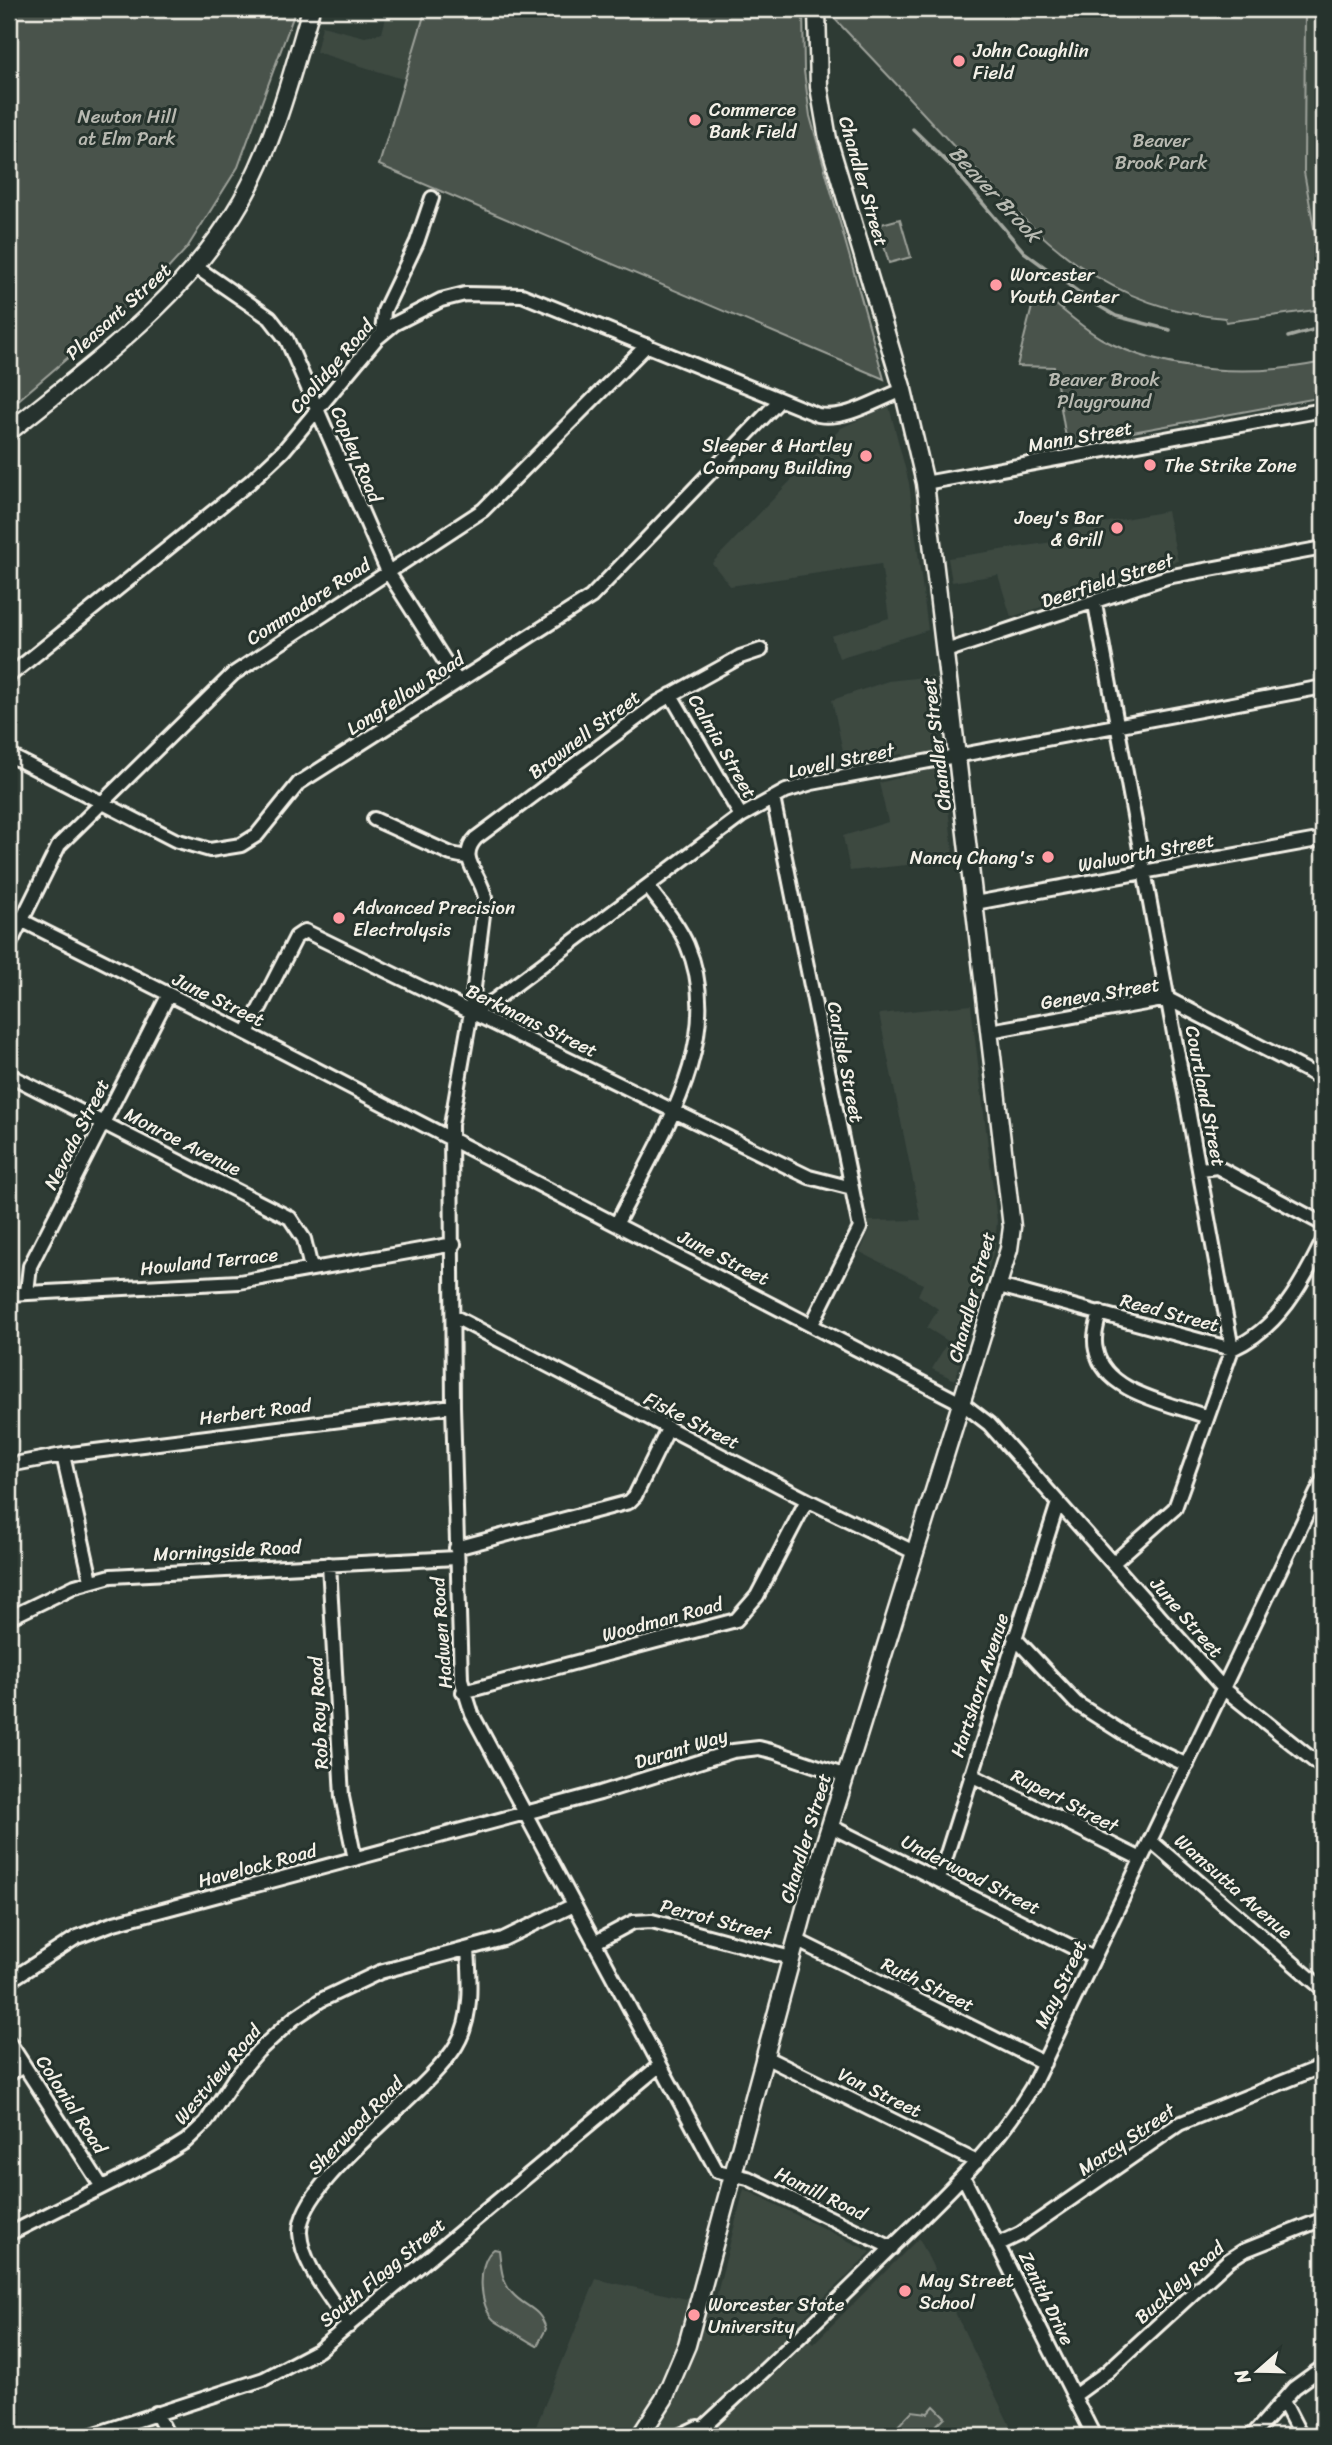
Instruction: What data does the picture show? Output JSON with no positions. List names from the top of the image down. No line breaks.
{"streets":{"main road":["Chandler Street","Pleasant Street"],"street":["Coolidge Road","Mann Street","Copley Road","Deerfield Street","Commodore Road","Longfellow Road","Brownell Street","Calmia Street","Lovell Street","Walworth Street","Geneva Street","June Street","Berkmans Street","Carlisle Street","Courtland Street","Nevada Street","Monroe Avenue","Howland Terrace","Reed Street","Herbert Road","Fiske Street","Morningside Road","Woodman Road","Hadwen Road","Hartshorn Avenue","Rob Roy Road","Durant Way","Rupert Street","Havelock Road","Underwood Street","Wamsutta Avenue","Perrot Street","Ruth Street","May Street","Westview Road","Van Street","Colonial Road","Sherwood Road","Marcy Street","Hamill Road","South Flagg Street","Buckley Road","Zenith Drive"]},"crossings":[["Chandler Street","Coolidge Road"],["Chandler Street","Mann Street"],["Chandler Street","Deerfield Street"],["Chandler Street","Lovell Street"],["Chandler Street","Walworth Street"],["Chandler Street","Geneva Street"],["Chandler Street","June Street"],["Chandler Street","Reed Street"],["Chandler Street","Fiske Street"],["Chandler Street","Hadwen Road"],["Chandler Street","Durant Way"],["Chandler Street","Underwood Street"],["Chandler Street","Perrot Street"],["Chandler Street","Ruth Street"],["Chandler Street","Van Street"],["Chandler Street","Hamill Road"],["Pleasant Street","Copley Road"],["Coolidge Road","Copley Road"],["Coolidge Road","Commodore Road"],["Coolidge Road","Longfellow Road"],["Copley Road","Commodore Road"],["Copley Road","Longfellow Road"],["Deerfield Street","Courtland Street"],["Commodore Road","Longfellow Road"],["Commodore Road","June Street"],["Brownell Street","Calmia Street"],["Calmia Street","Lovell Street"],["Lovell Street","Berkmans Street"],["Lovell Street","Carlisle Street"],["Lovell Street","Courtland Street"],["Walworth Street","Courtland Street"],["Geneva Street","Courtland Street"],["June Street","Berkmans Street"],["June Street","Carlisle Street"],["June Street","Courtland Street"],["June Street","Nevada Street"],["June Street","Hadwen Road"],["June Street","Hartshorn Avenue"],["June Street","May Street"],["Berkmans Street","Carlisle Street"],["Courtland Street","Reed Street"],["Nevada Street","Monroe Avenue"],["Nevada Street","Howland Terrace"],["Monroe Avenue","Howland Terrace"],["Howland Terrace","Hadwen Road"],["Herbert Road","Hadwen Road"],["Fiske Street","Morningside Road"],["Fiske Street","Woodman Road"],["Fiske Street","Hadwen Road"],["Morningside Road","Hadwen Road"],["Morningside Road","Rob Roy Road"],["Woodman Road","Hadwen Road"],["Hadwen Road","Durant Way"],["Hadwen Road","Havelock Road"],["Hadwen Road","Perrot Street"],["Hadwen Road","Westview Road"],["Hadwen Road","Hamill Road"],["Hadwen Road","South Flagg Street"],["Hartshorn Avenue","Rupert Street"],["Hartshorn Avenue","Underwood Street"],["Rob Roy Road","Havelock Road"],["Durant Way","Havelock Road"],["Rupert Street","May Street"],["Underwood Street","May Street"],["Wamsutta Avenue","May Street"],["Ruth Street","May Street"],["May Street","Van Street"],["May Street","Hamill Road"],["May Street","Zenith Drive"],["Westview Road","Colonial Road"],["Westview Road","Sherwood Road"],["Sherwood Road","South Flagg Street"],["Marcy Street","Zenith Drive"],["Buckley Road","Zenith Drive"]],"water":["Beaver Brook"],"parks":["Newton Hill at Elm Park","Beaver Brook Park","Beaver Brook Playground"],"places":["John Coughlin Field","Commerce Bank Field","Worcester Youth Center","Sleeper & Hartley Company Building","The Strike Zone","Joey's Bar & Grill","Nancy Chang's","Advanced Precision Electrolysis","May Street School","Worcester State University"],"north":"left"}
